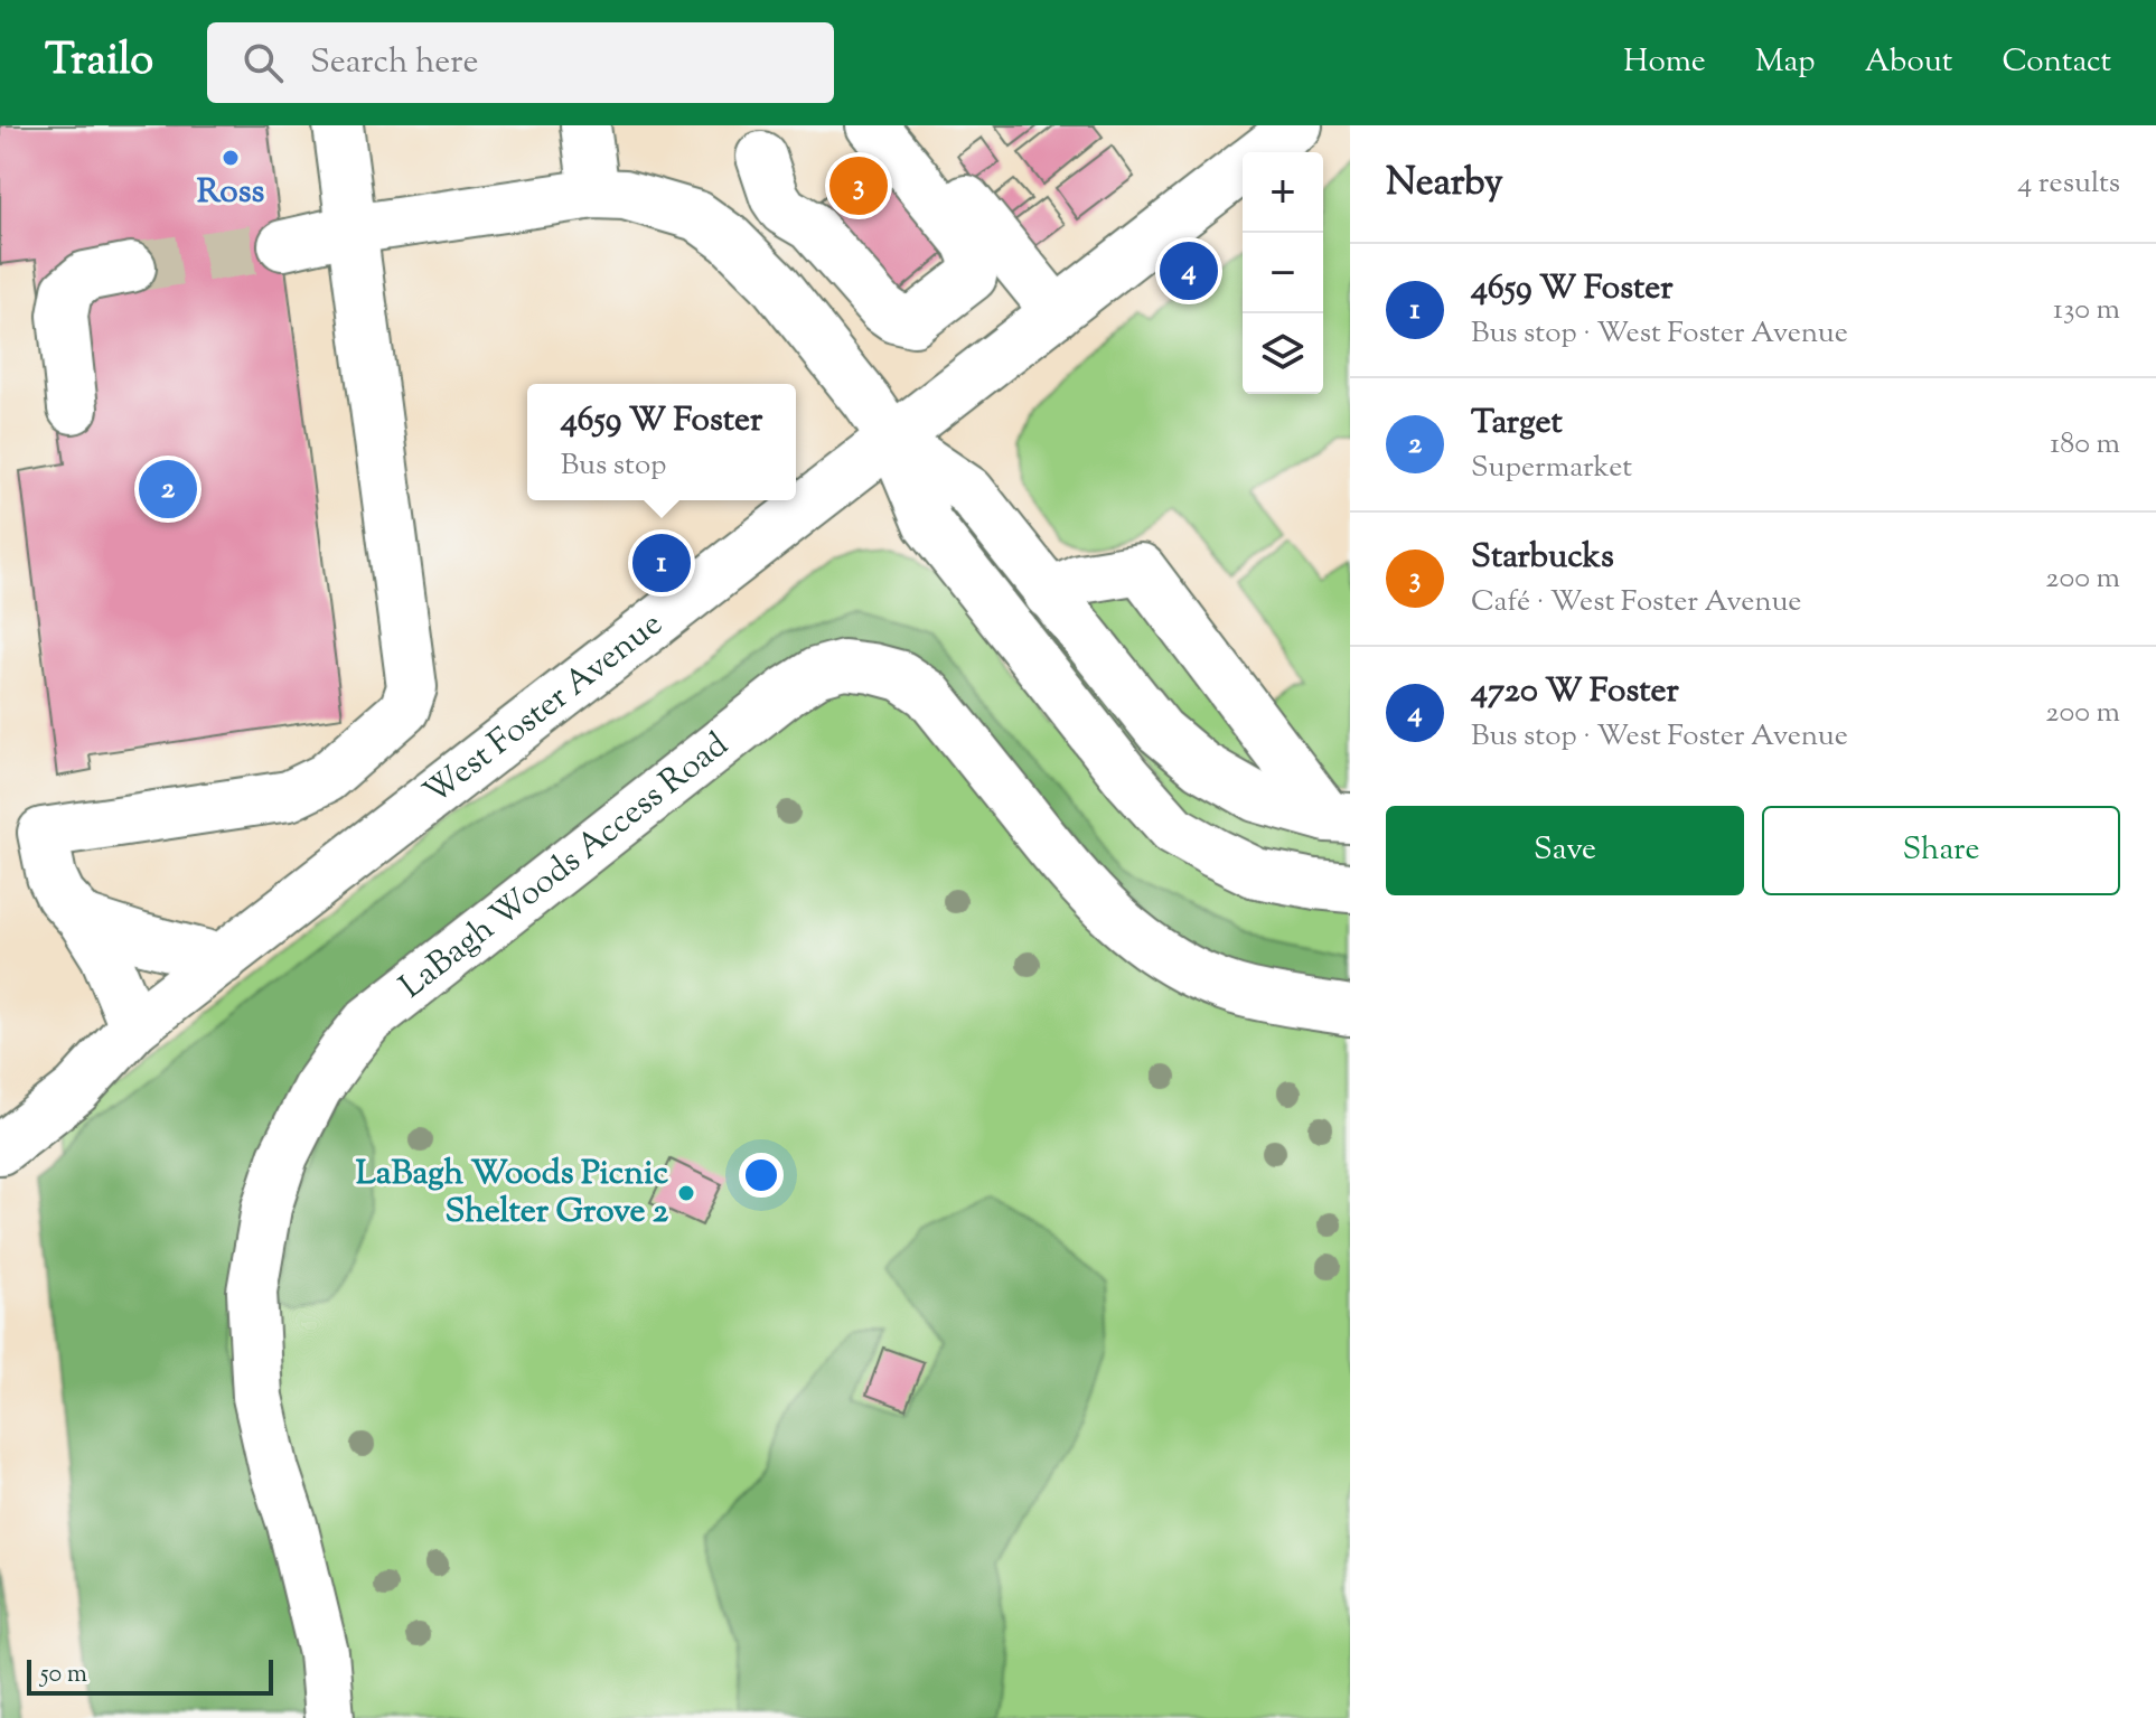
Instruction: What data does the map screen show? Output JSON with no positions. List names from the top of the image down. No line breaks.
{"streets":{"main road":["West Foster Avenue","LaBagh Woods Access Road"]},"places":["Ross","LaBagh Woods Picnic Shelter Grove 2"],"scale_bar":"50 m","page":{"header":"Trailo","search":"Search here","nav":["Home","Map","About","Contact"],"heading":["Nearby","4 results"],"map_buttons":["+","−"],"pins":["3","4","2","1"],"list":[{"mark":"1","name":"4659 W Foster","note":"Bus stop · West Foster Avenue","value":"130 m"},{"mark":"2","name":"Target","note":"Supermarket","value":"180 m"},{"mark":"3","name":"Starbucks","note":"Café · West Foster Avenue","value":"200 m"},{"mark":"4","name":"4720 W Foster","note":"Bus stop · West Foster Avenue","value":"200 m"}],"popup":["4659 W Foster","Bus stop"],"buttons":["Save","Share"],"scale":"50 m"}}
